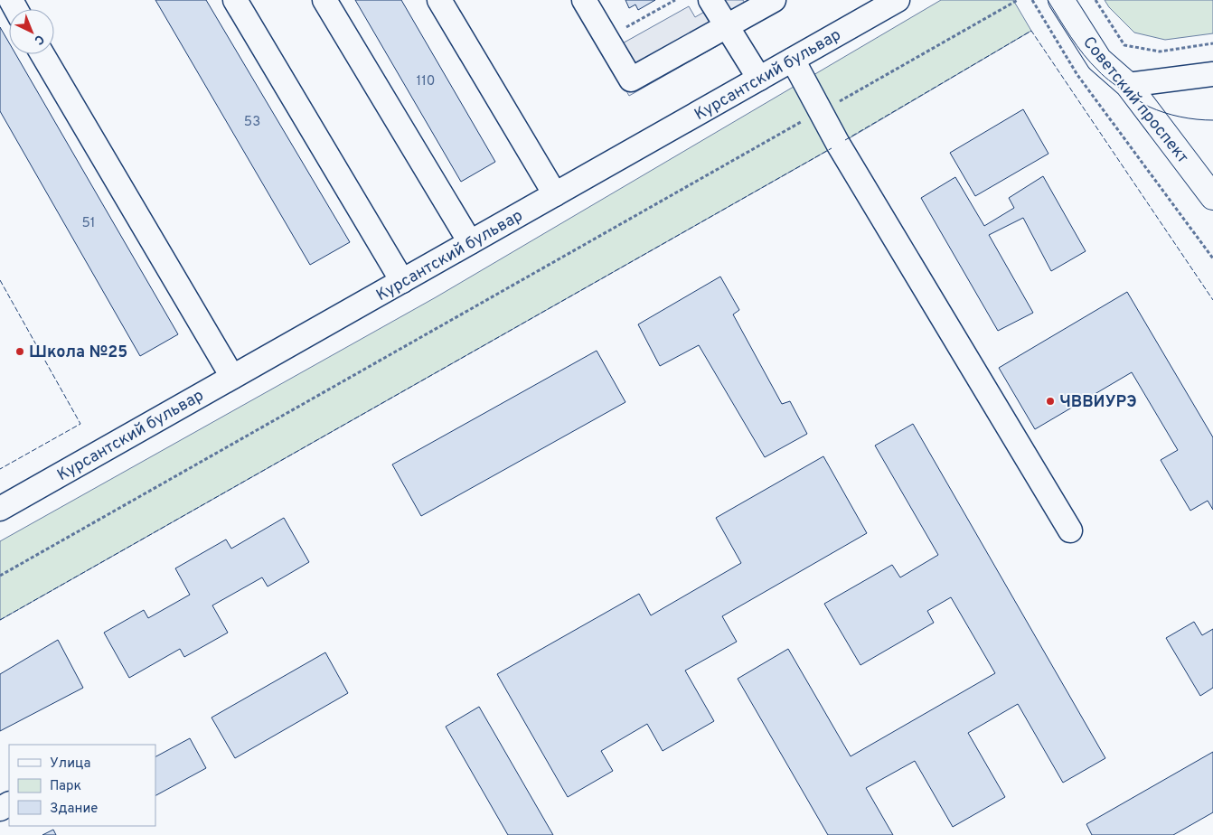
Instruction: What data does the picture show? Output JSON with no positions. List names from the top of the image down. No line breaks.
{"streets":{"main road":["Советский проспект"],"street":["Курсантский бульвар"]},"places":["Школа №25","ЧВВИУРЭ"],"house_numbers":["110","53","51"],"legend":["Улица","Парк","Здание"],"north":"bottom right"}
